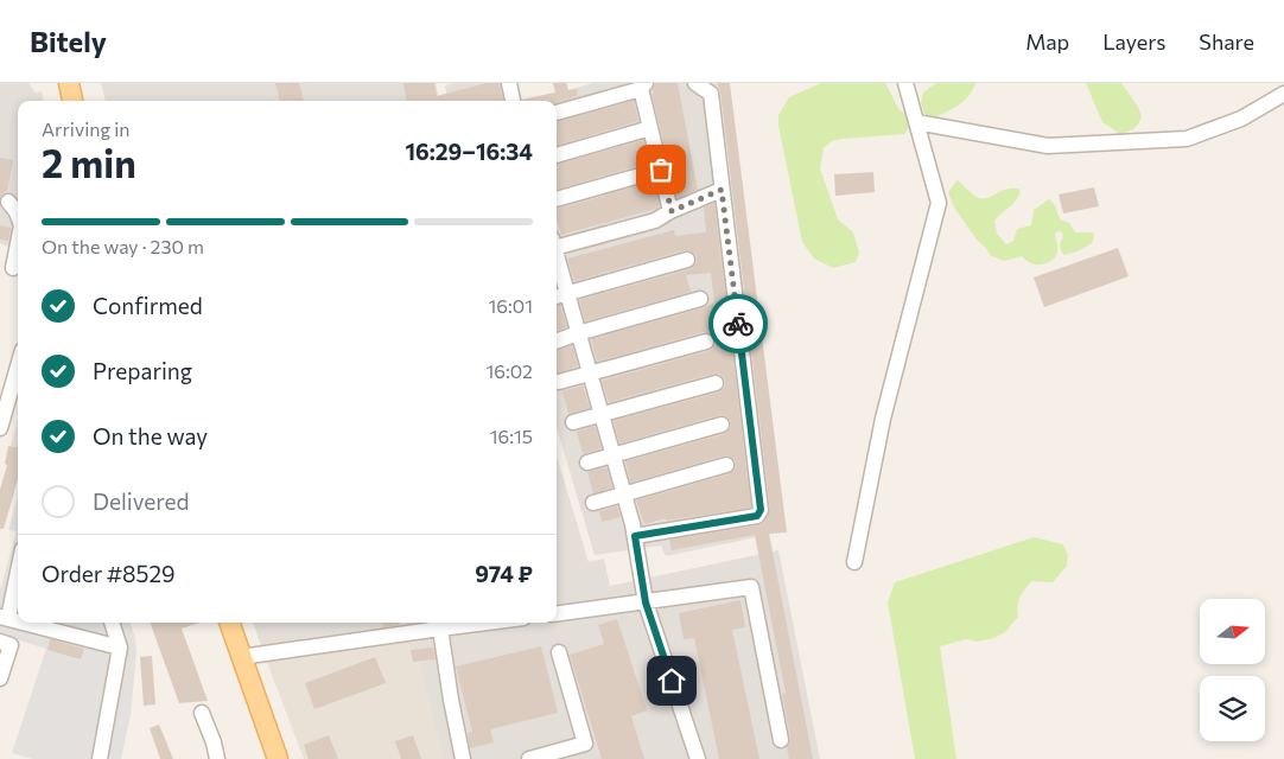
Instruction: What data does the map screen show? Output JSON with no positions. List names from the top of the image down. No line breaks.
{"north":"right","page":{"header":"Bitely","nav":["Map","Layers","Share"],"heading":["2 min","Arriving in","16:29–16:34"],"panel":["Order #8529","974 ₽"],"bar":"On the way · 230 m","list":[["Confirmed","16:01"],["Preparing","16:02"],["On the way","16:15"],"Delivered"]}}
